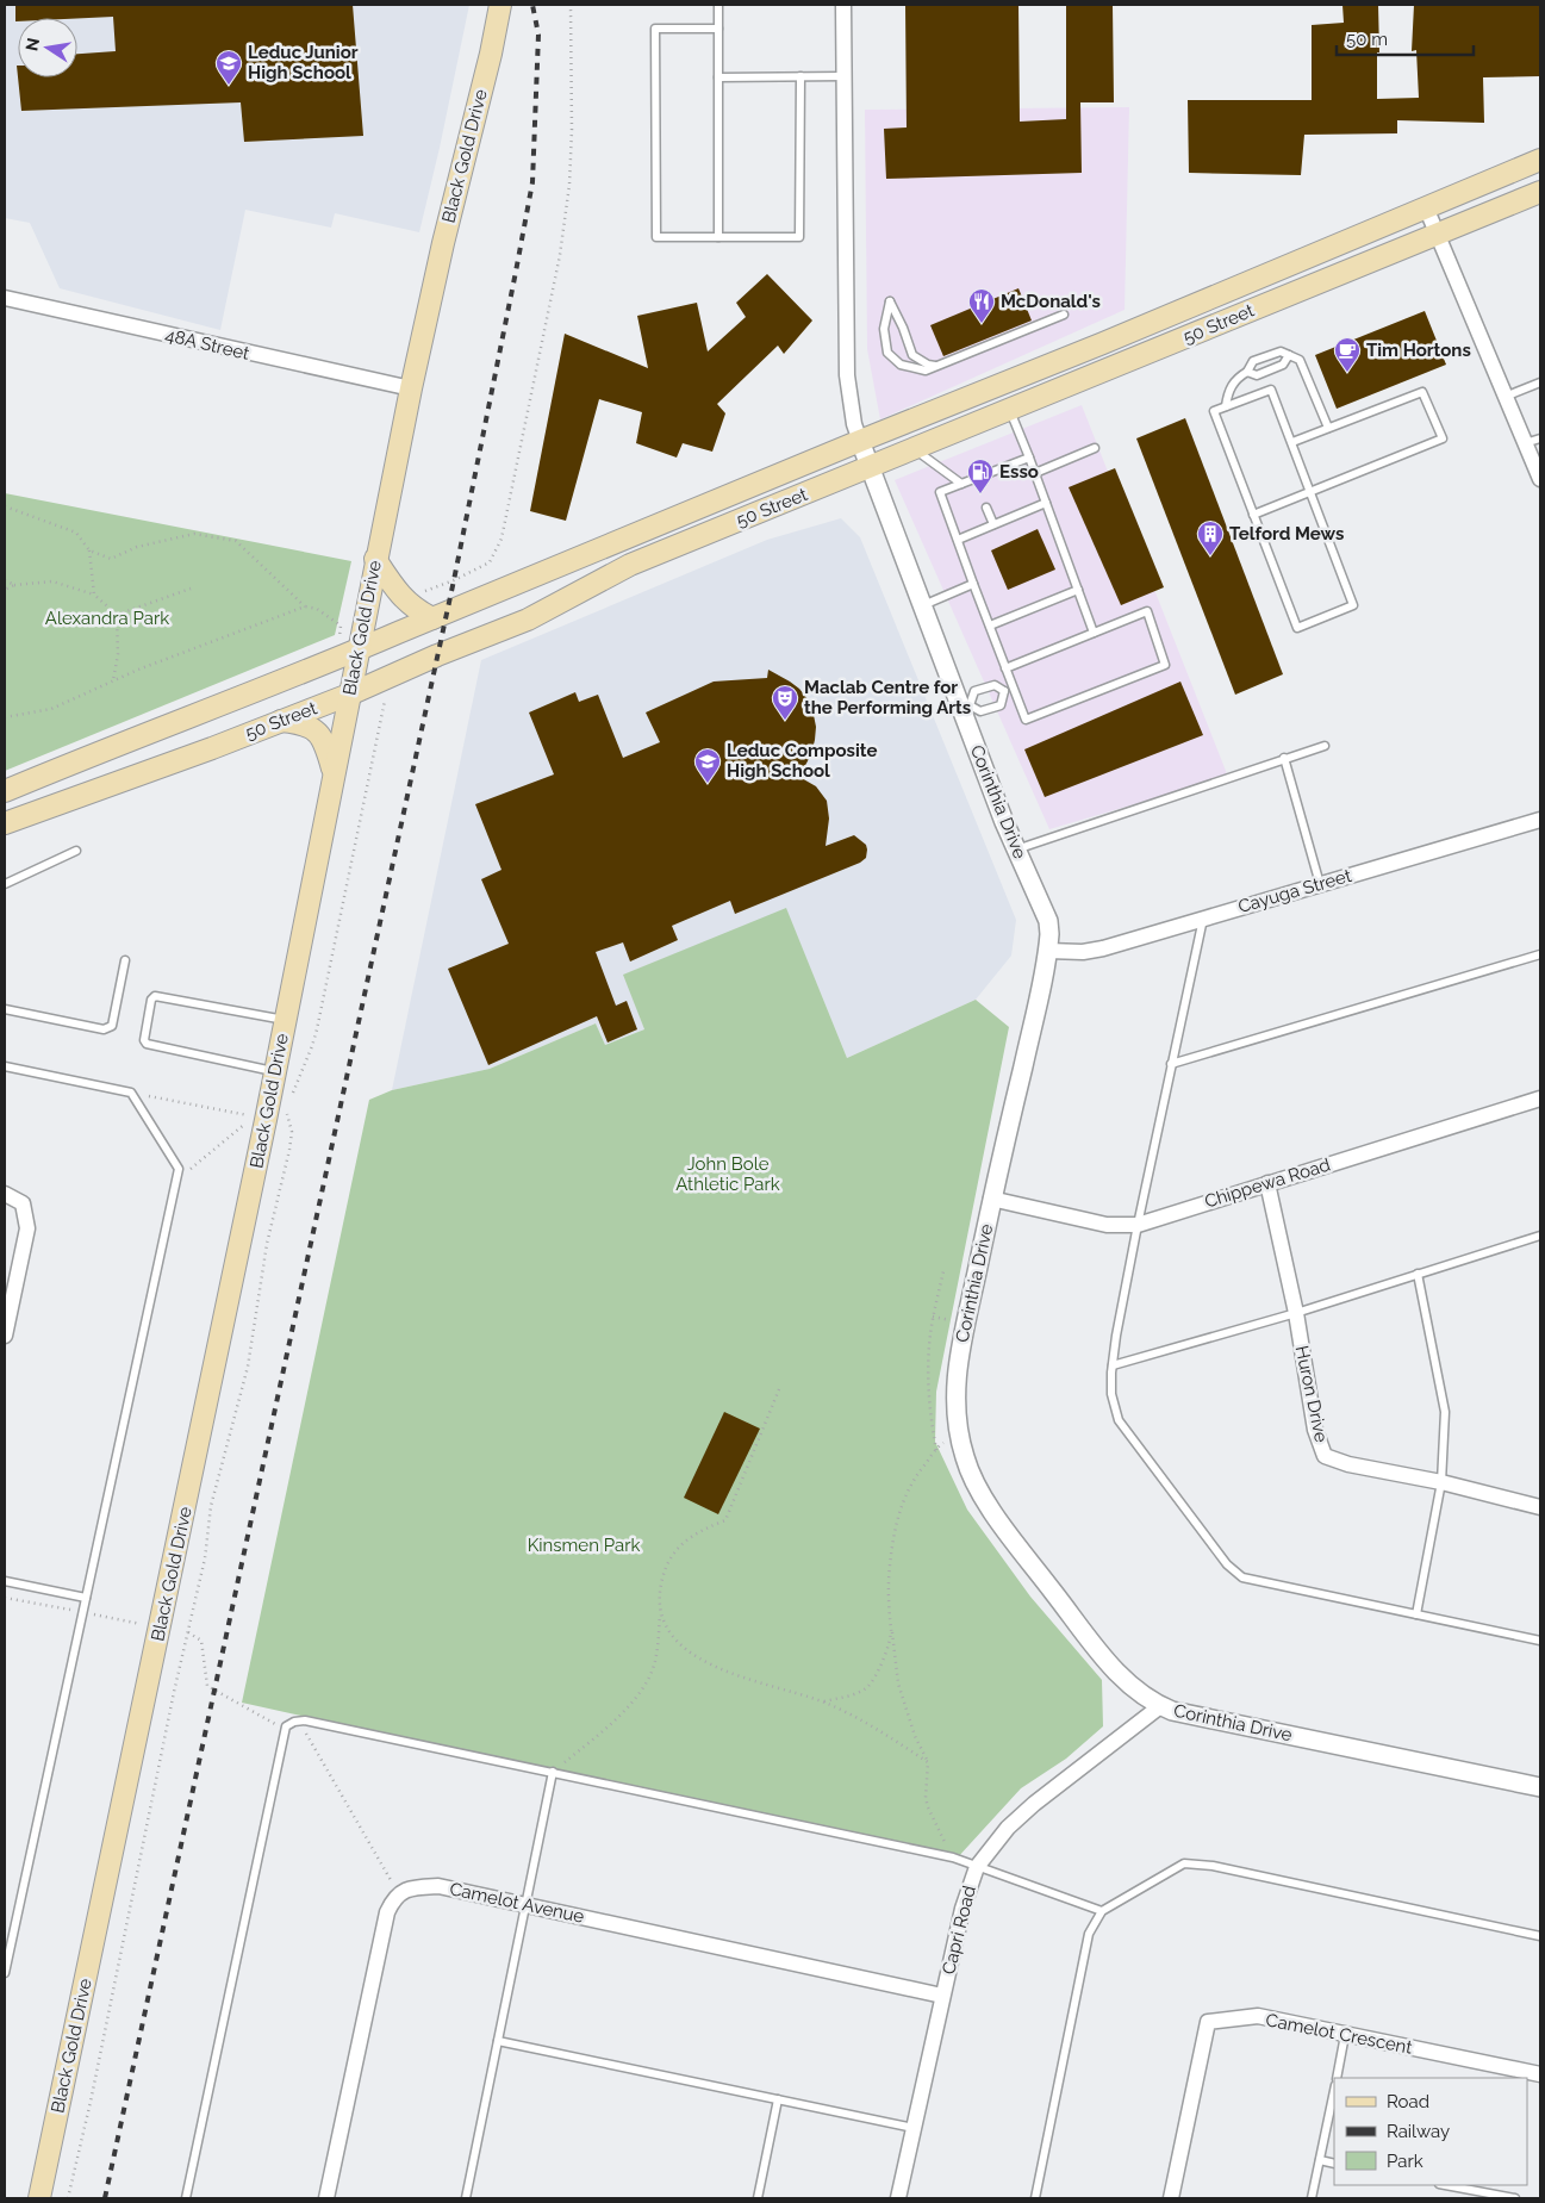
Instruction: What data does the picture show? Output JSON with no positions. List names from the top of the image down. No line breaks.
{"streets":{"main road":["Black Gold Drive","50 Street"],"street":["48A Street","Corinthia Drive","Cayuga Street","Chippewa Road","Huron Drive","Camelot Avenue","Capri Road","Camelot Crescent"]},"crossings":[["Black Gold Drive","50 Street"],["Black Gold Drive","48A Street"],["50 Street","Corinthia Drive"],["Corinthia Drive","Cayuga Street"],["Corinthia Drive","Chippewa Road"],["Corinthia Drive","Capri Road"],["Chippewa Road","Huron Drive"],["Camelot Avenue","Capri Road"]],"parks":["Alexandra Park","John Bole Athletic Park","Kinsmen Park"],"places":{"school or university":["Leduc Junior High School","Leduc Composite High School"],"restaurant":["McDonald's"],"cafe":["Tim Hortons"],"fuel station":["Esso"],"building":["Telford Mews"],"theatre":["Maclab Centre for the Performing Arts"]},"legend":["Road","Railway","Park"],"scale_bar":"50 m","north":"left"}
